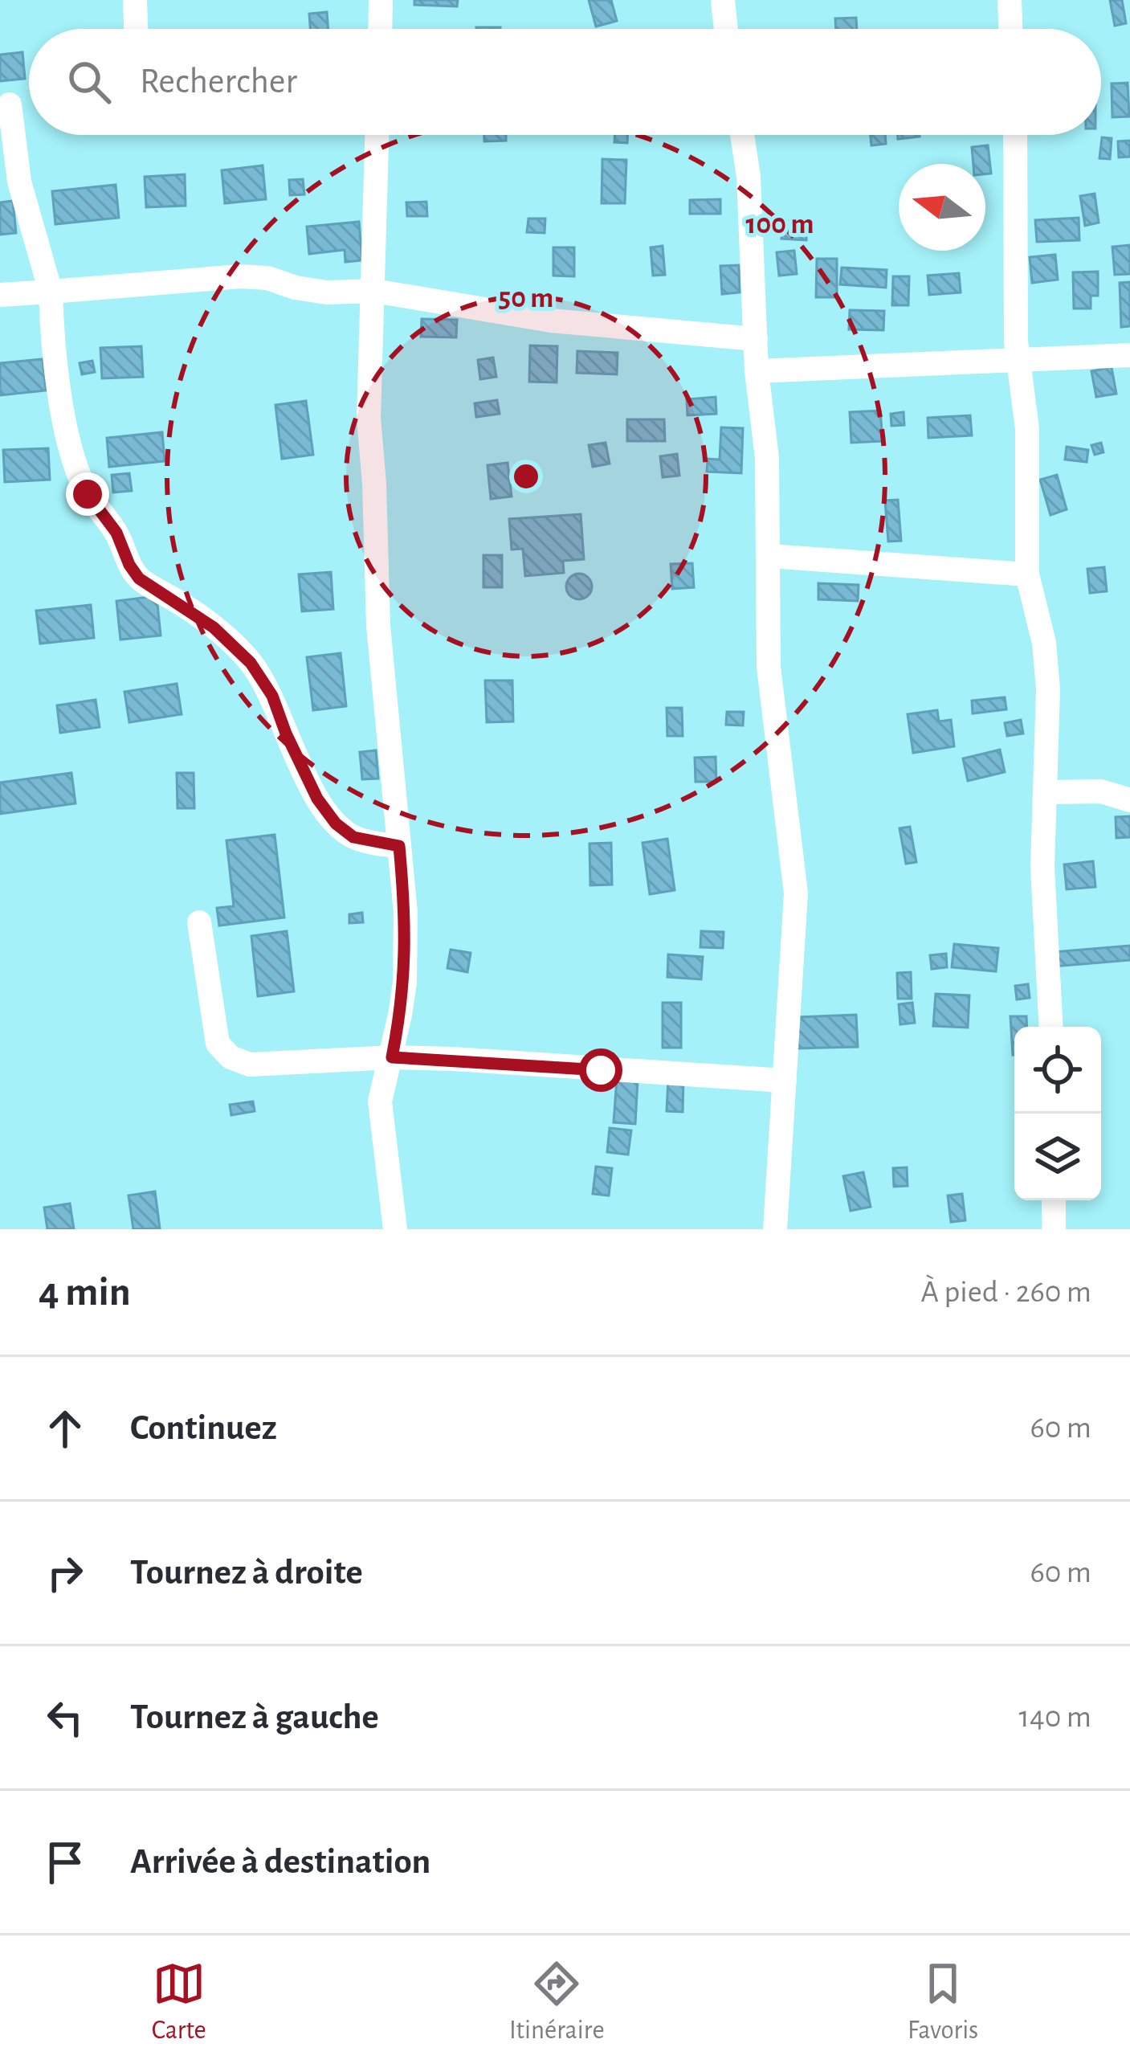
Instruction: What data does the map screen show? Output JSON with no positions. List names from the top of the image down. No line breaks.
{"north":"left","page":{"search":"Rechercher","heading":["4 min","À pied · 260 m"],"list":[["Continuez","60 m"],["Tournez à droite","60 m"],["Tournez à gauche","140 m"],"Arrivée à destination"],"nav":["Carte","Itinéraire","Favoris"]},"rings":["100 m","50 m"]}
